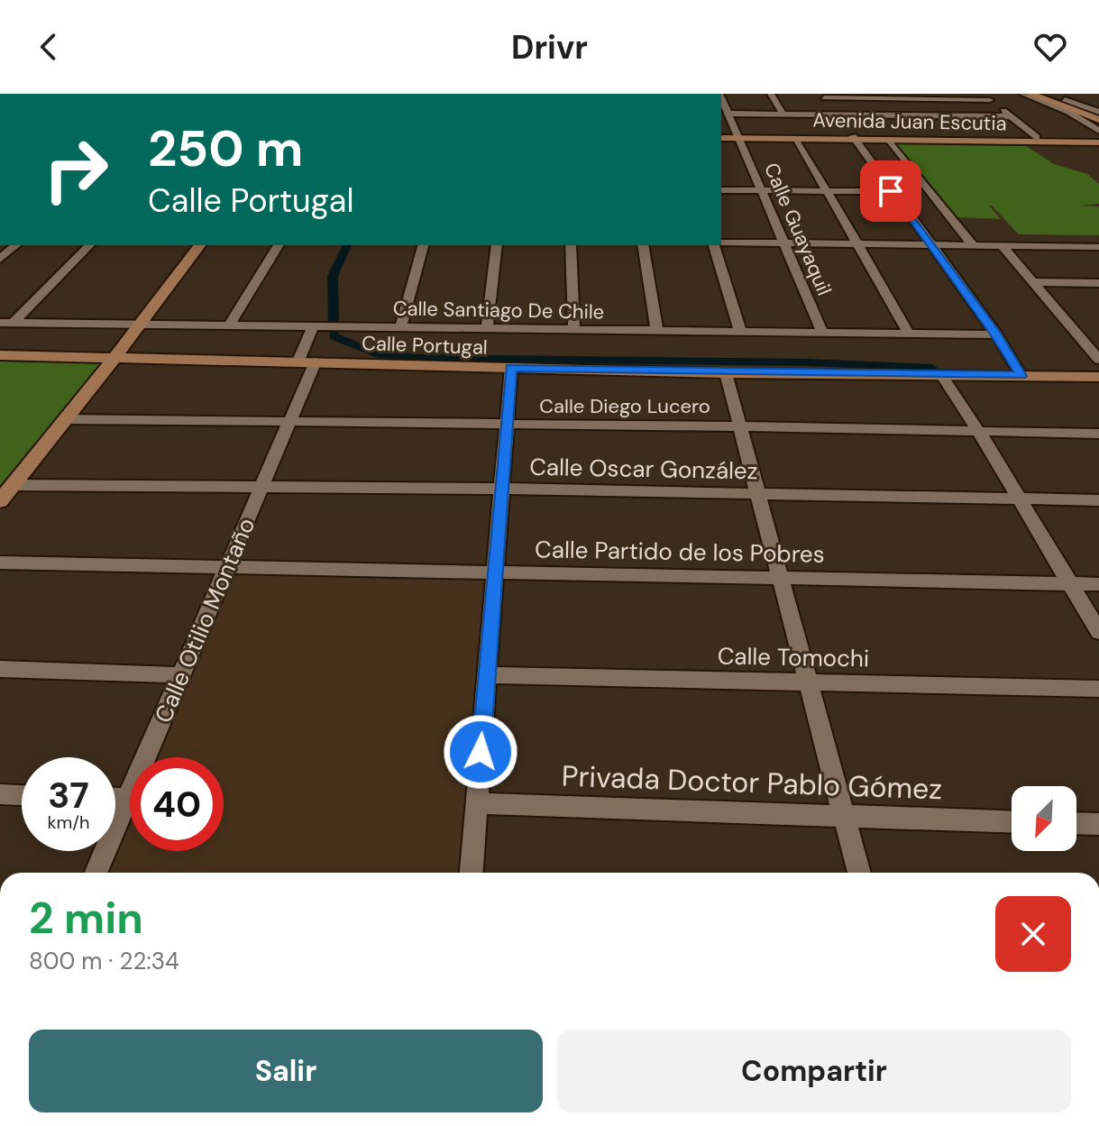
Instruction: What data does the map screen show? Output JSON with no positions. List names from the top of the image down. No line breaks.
{"streets":{"main road":["Avenida Juan Escutia","Calle Portugal"],"street":["Calle Guayaquil","Calle Santiago De Chile","Calle Diego Lucero","Calle Oscar González","Calle Partido de los Pobres","Calle Otilio Montaño","Calle Tomochi","Privada Doctor Pablo Gómez"]},"crossings":[["Avenida Juan Escutia","Calle Guayaquil"],["Calle Guayaquil","Calle Santiago De Chile"],["Calle Santiago De Chile","Calle Otilio Montaño"],["Calle Portugal","Calle Otilio Montaño"],["Calle Diego Lucero","Calle Otilio Montaño"],["Calle Oscar González","Calle Otilio Montaño"],["Calle Partido de los Pobres","Calle Otilio Montaño"]],"north":"bottom left","page":{"header":"Drivr","turn":["250 m","Calle Portugal"],"speed":"37 km/h","limit":"40","heading":["2 min","800 m · 22:34"],"buttons":["Salir","Compartir"]}}
